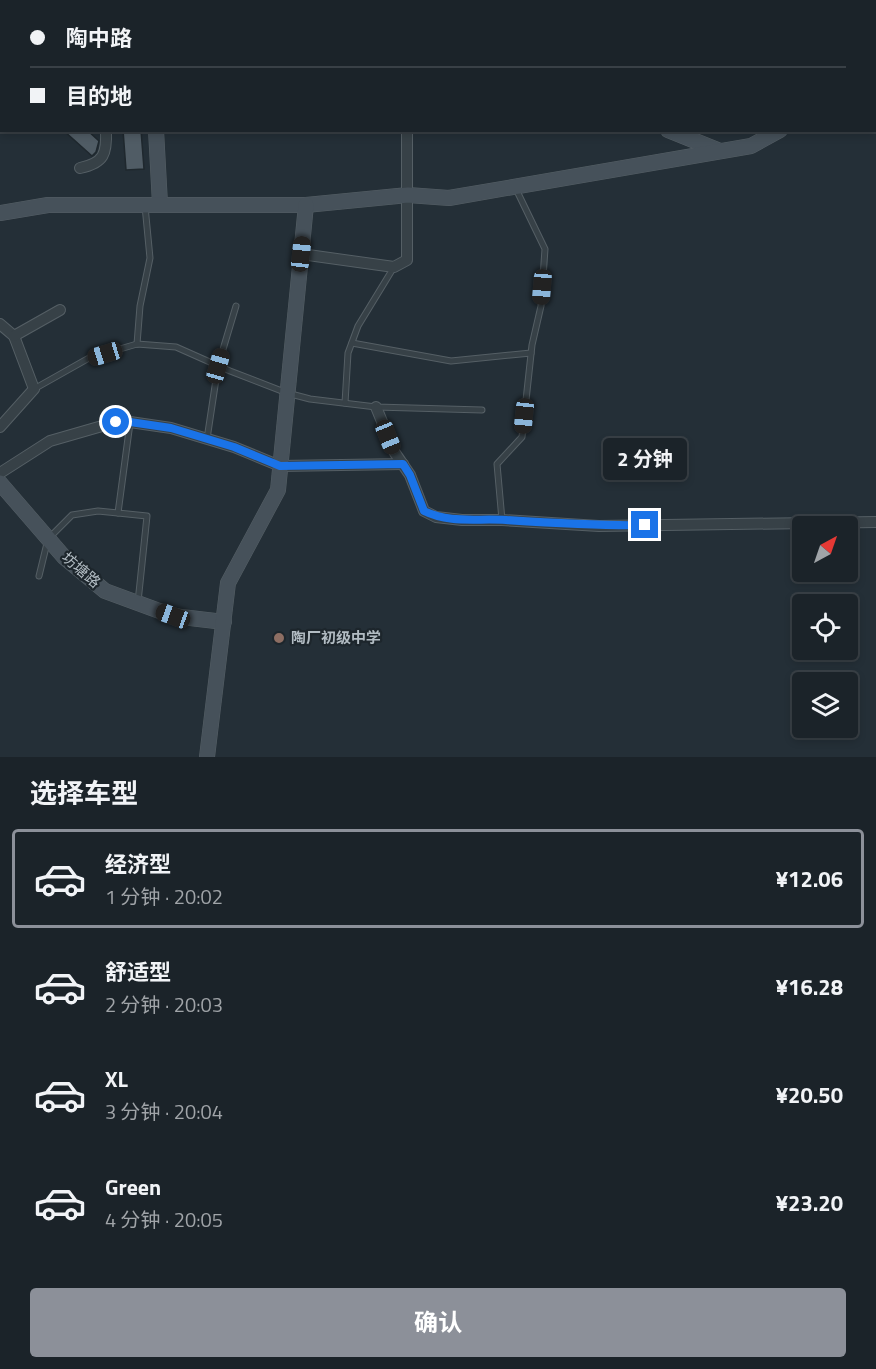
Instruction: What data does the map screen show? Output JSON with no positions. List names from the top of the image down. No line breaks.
{"streets":{"street":["坊塘路"]},"places":["陶厂初级中学"],"north":"top right","page":{"banner":["陶中路","目的地"],"bubble":"2 分钟","heading":"选择车型","list":[{"name":"经济型","note":"1 分钟 · 20:02","value":"¥12.06"},{"name":"舒适型","note":"2 分钟 · 20:03","value":"¥16.28"},{"name":"XL","note":"3 分钟 · 20:04","value":"¥20.50"},{"name":"Green","note":"4 分钟 · 20:05","value":"¥23.20"}],"buttons":"确认"}}
